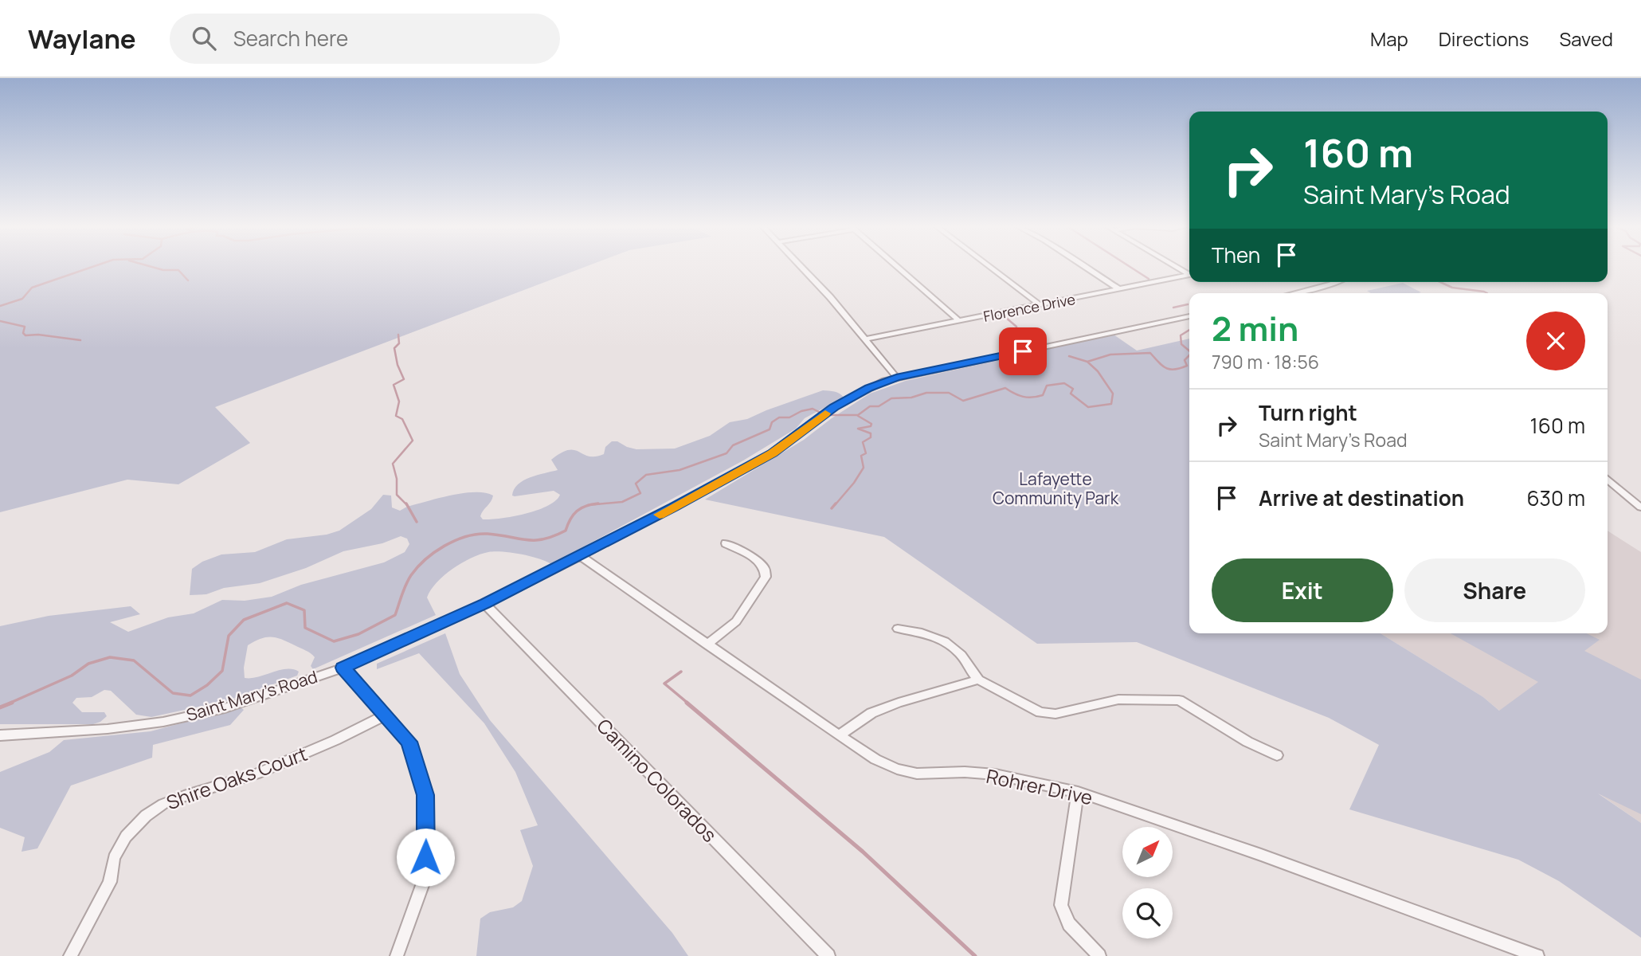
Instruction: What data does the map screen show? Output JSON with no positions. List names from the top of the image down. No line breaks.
{"streets":{"street":["Florence Drive","Saint Mary's Road","Shire Oaks Court","Camino Colorados","Rohrer Drive"]},"crossings":[["Saint Mary's Road","Camino Colorados"],["Saint Mary's Road","Rohrer Drive"]],"parks":["Lafayette Community Park"],"north":"top right","page":{"header":"Waylane","search":"Search here","nav":["Map","Directions","Saved"],"turn":["160 m","Saint Mary's Road"],"then":"Then","heading":["2 min","790 m · 18:56"],"list":[{"name":"Turn right","note":"Saint Mary's Road","value":"160 m"},{"name":"Arrive at destination","value":"630 m"}],"buttons":["Exit","Share"]}}
